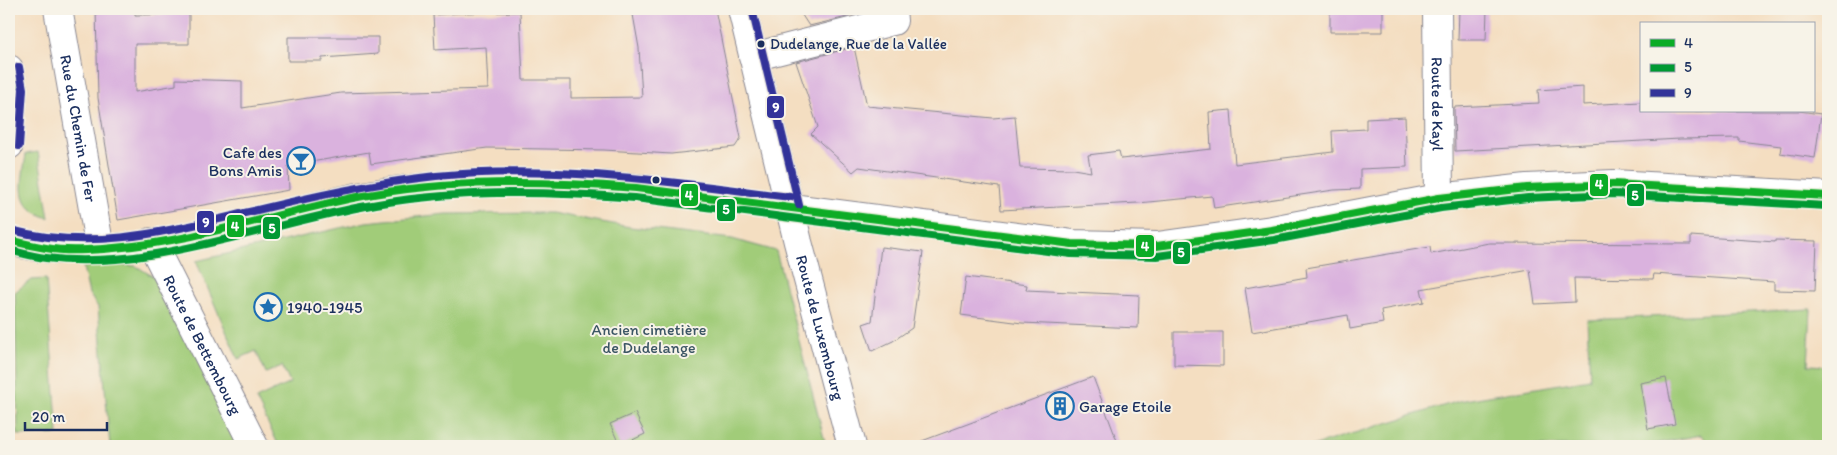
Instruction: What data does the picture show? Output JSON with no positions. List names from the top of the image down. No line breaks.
{"streets":{"main road":["Route de Kayl","Rue du Chemin de Fer","Route de Luxembourg","Route de Bettembourg"]},"parks":["Ancien cimetière de Dudelange"],"places":{"other":["Dudelange, Rue de la Vallée"],"bar":["Cafe des Bons Amis"],"place":["1940-1945"],"building":["Garage Etoile"]},"lines":["transit line 9","transit line 4","transit line 5"],"legend":["4","5","9"],"scale_bar":"20 m"}
